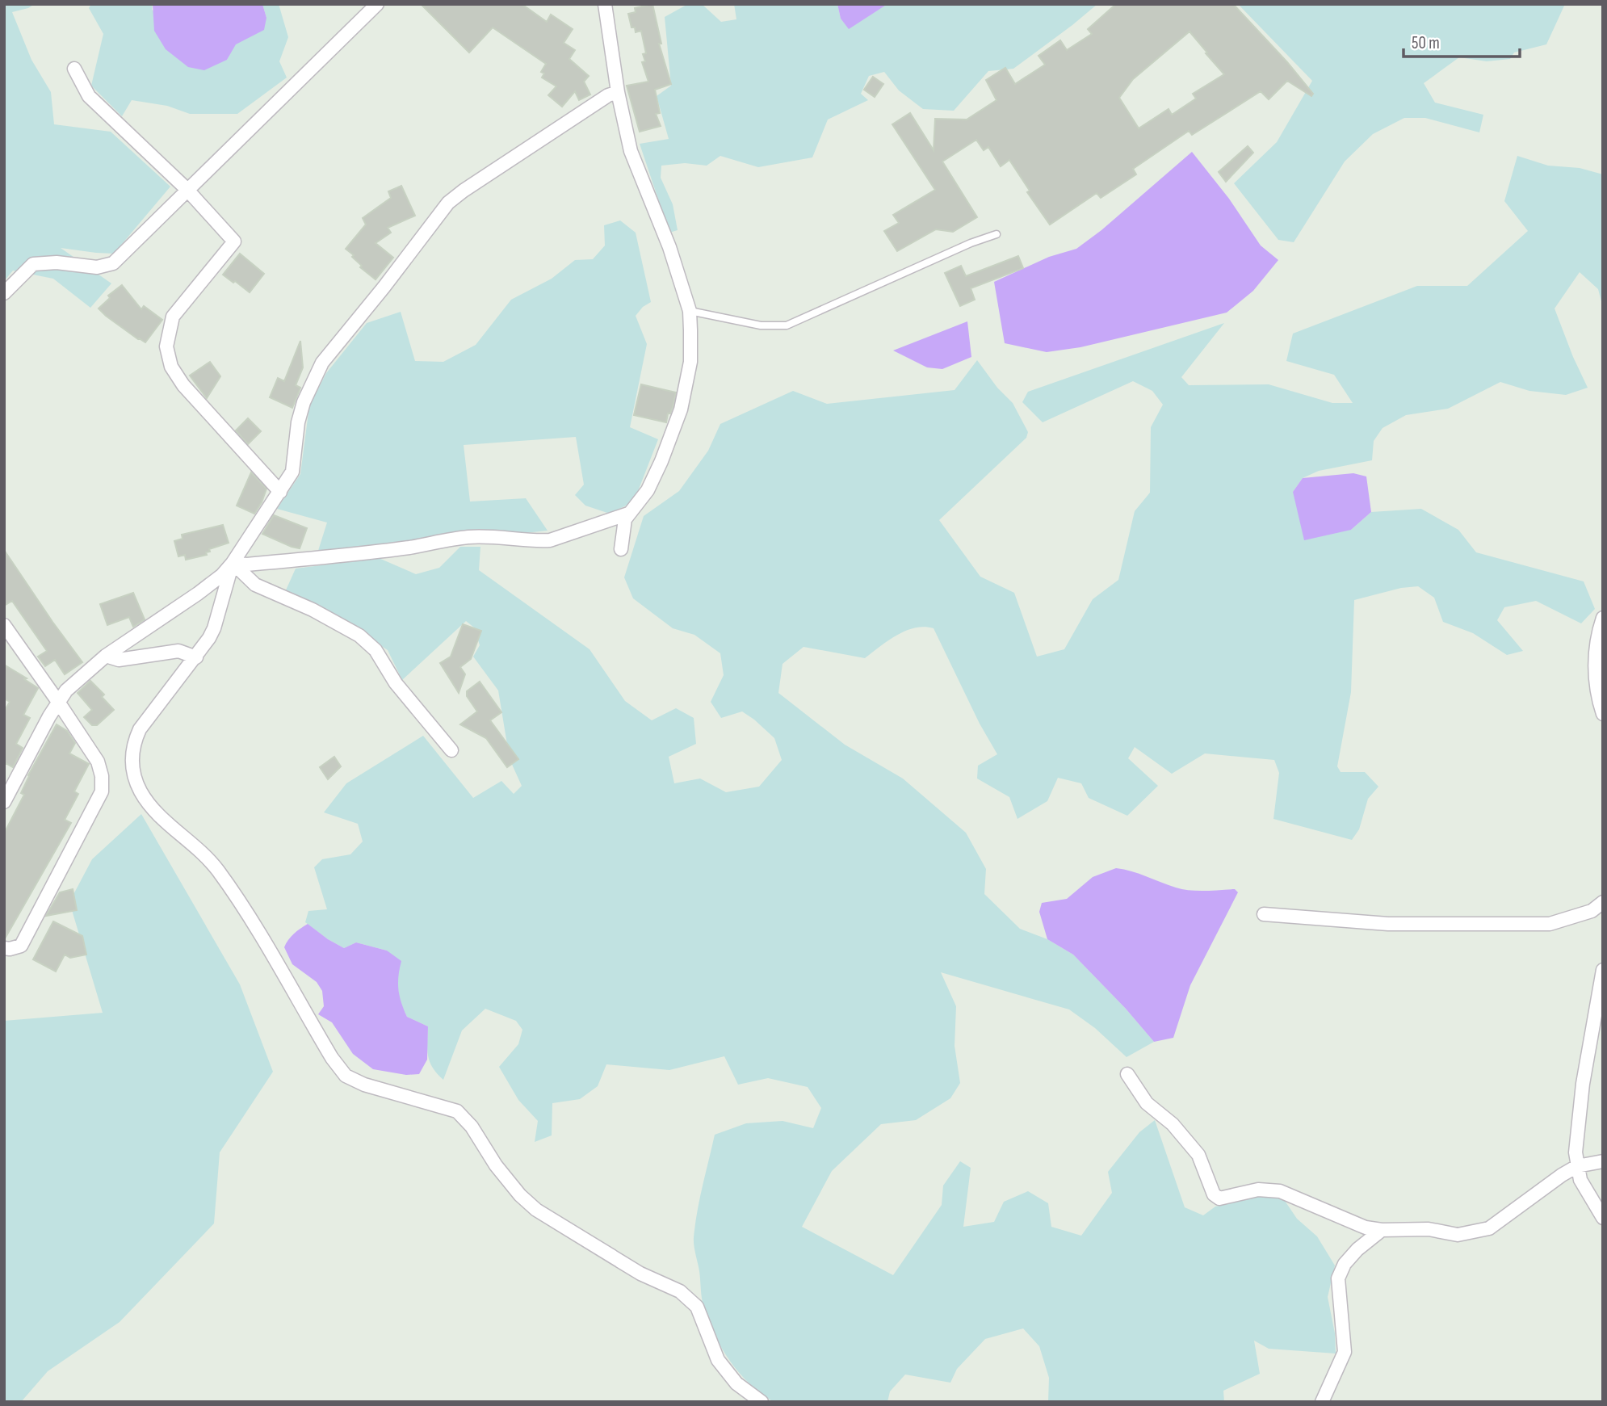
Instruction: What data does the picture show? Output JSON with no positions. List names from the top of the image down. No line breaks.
{"scale_bar":"50 m"}
